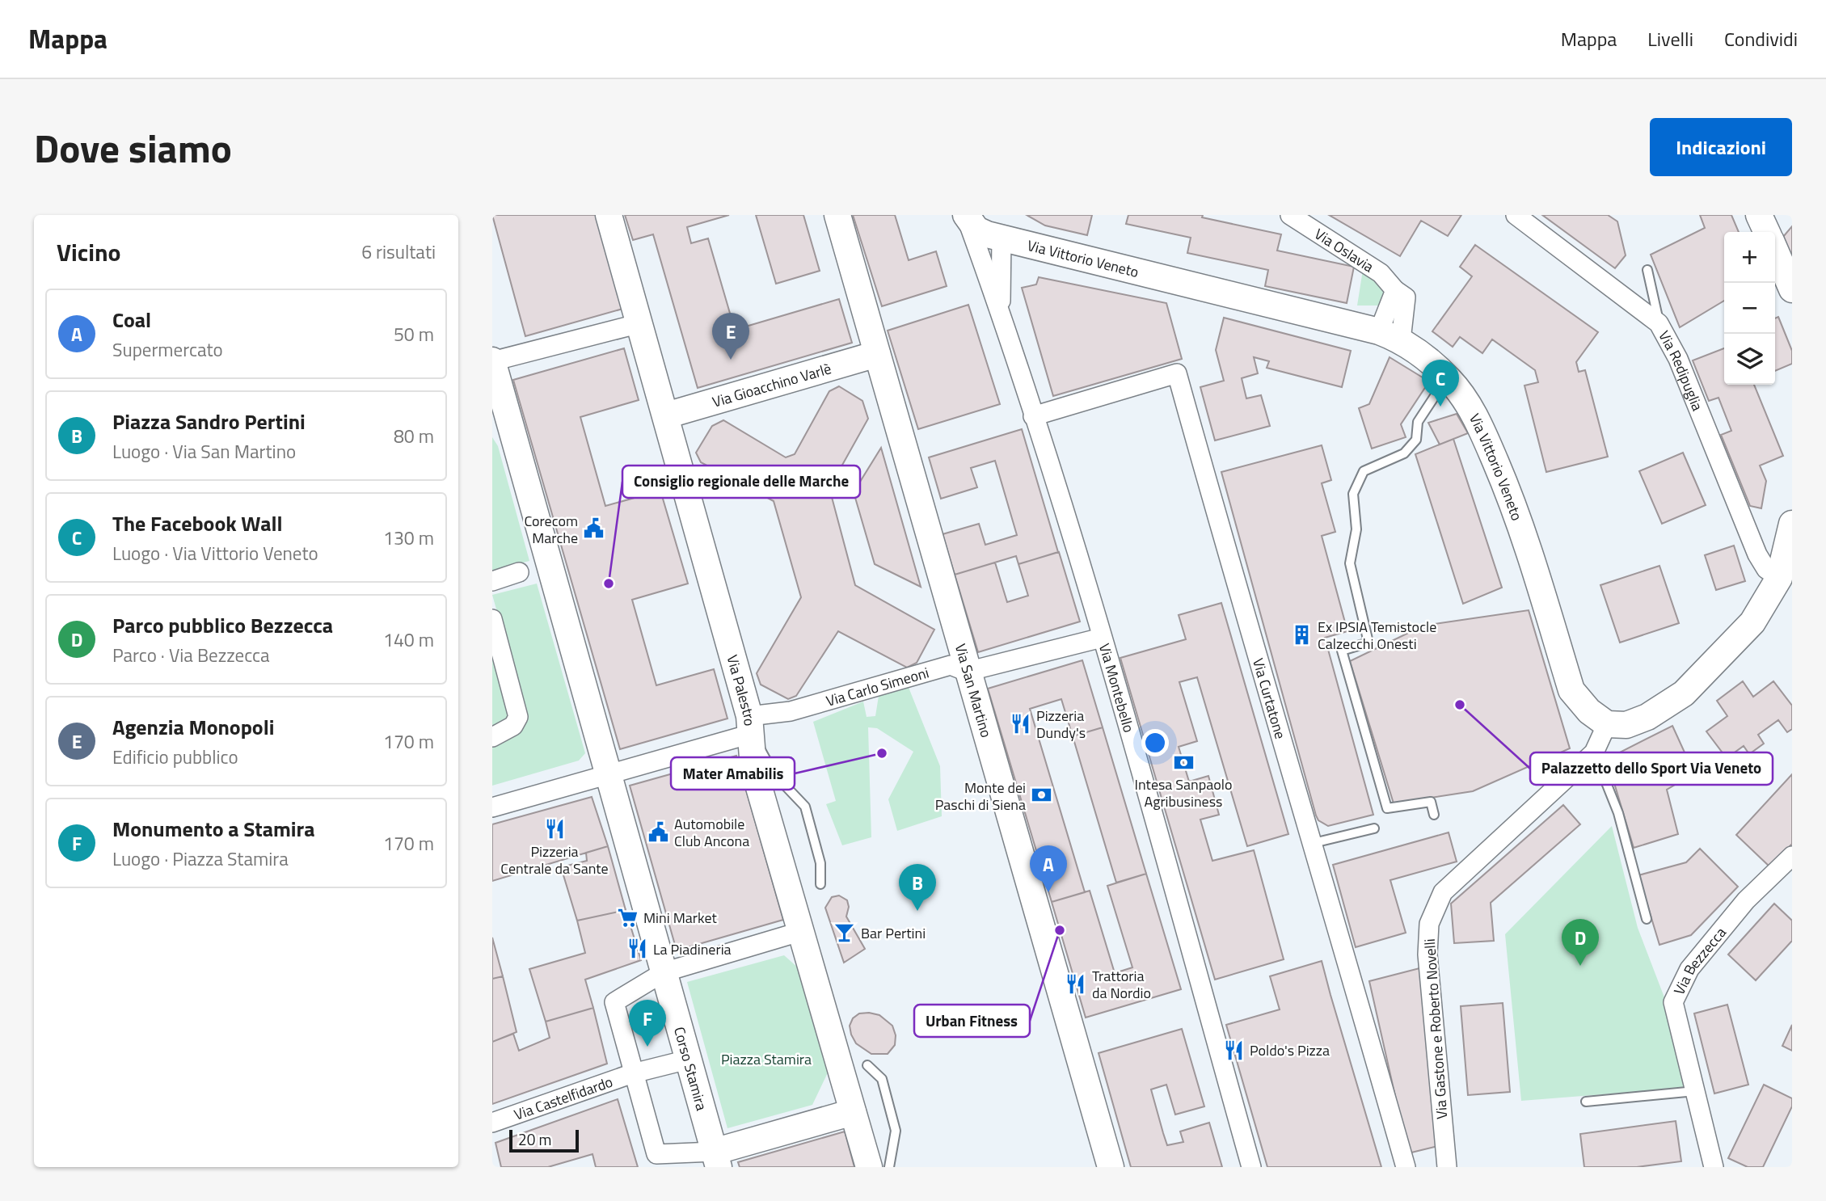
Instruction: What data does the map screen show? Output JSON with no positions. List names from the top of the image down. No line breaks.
{"streets":{"street":["Via Oslavia","Via Vittorio Veneto","Via Redipuglia","Via Gioacchino Varlè","Via Carlo Simeoni","Via Montebello","Via Palestro","Via San Martino","Via Curtatone","Via Bezzecca","Via Gastone e Roberto Novelli","Corso Stamira","Via Castelfidardo"]},"crossings":[["Via Oslavia","Via Vittorio Veneto"],["Via Vittorio Veneto","Via Montebello"],["Via Vittorio Veneto","Via Gastone e Roberto Novelli"],["Via Gioacchino Varlè","Via Palestro"],["Via Gioacchino Varlè","Via San Martino"],["Via Carlo Simeoni","Via Montebello"],["Via Carlo Simeoni","Via Palestro"],["Via Carlo Simeoni","Via San Martino"],["Via Carlo Simeoni","Corso Stamira"],["Via Montebello","Via Curtatone"]],"parks":["Piazza Stamira"],"places":{"public building":["Corecom Marche","Automobile Club Ancona"],"other":["Consiglio regionale delle Marche","Palazzetto dello Sport Via Veneto","Mater Amabilis","Urban Fitness"],"building":["Ex IPSIA Temistocle Calzecchi Onesti"],"restaurant":["Pizzeria Dundy's","Pizzeria Centrale da Sante","La Piadineria","Trattoria da Nordio","Poldo's Pizza"],"bank":["Intesa Sanpaolo Agribusiness","Monte dei Paschi di Siena"],"supermarket":["Mini Market"],"bar":["Bar Pertini"]},"scale_bar":"20 m","page":{"header":"Mappa","nav":["Mappa","Livelli","Condividi"],"title":"Dove siamo","buttons":"Indicazioni","heading":["Vicino","6 risultati"],"map_buttons":["+","−"],"list":[{"mark":"A","name":"Coal","note":"Supermercato","value":"50 m"},{"mark":"B","name":"Piazza Sandro Pertini","note":"Luogo · Via San Martino","value":"80 m"},{"mark":"C","name":"The Facebook Wall","note":"Luogo · Via Vittorio Veneto","value":"130 m"},{"mark":"D","name":"Parco pubblico Bezzecca","note":"Parco · Via Bezzecca","value":"140 m"},{"mark":"E","name":"Agenzia Monopoli","note":"Edificio pubblico","value":"170 m"},{"mark":"F","name":"Monumento a Stamira","note":"Luogo · Piazza Stamira","value":"170 m"}],"pins":["E","C","A","B","D","F"],"scale":"20 m"}}
